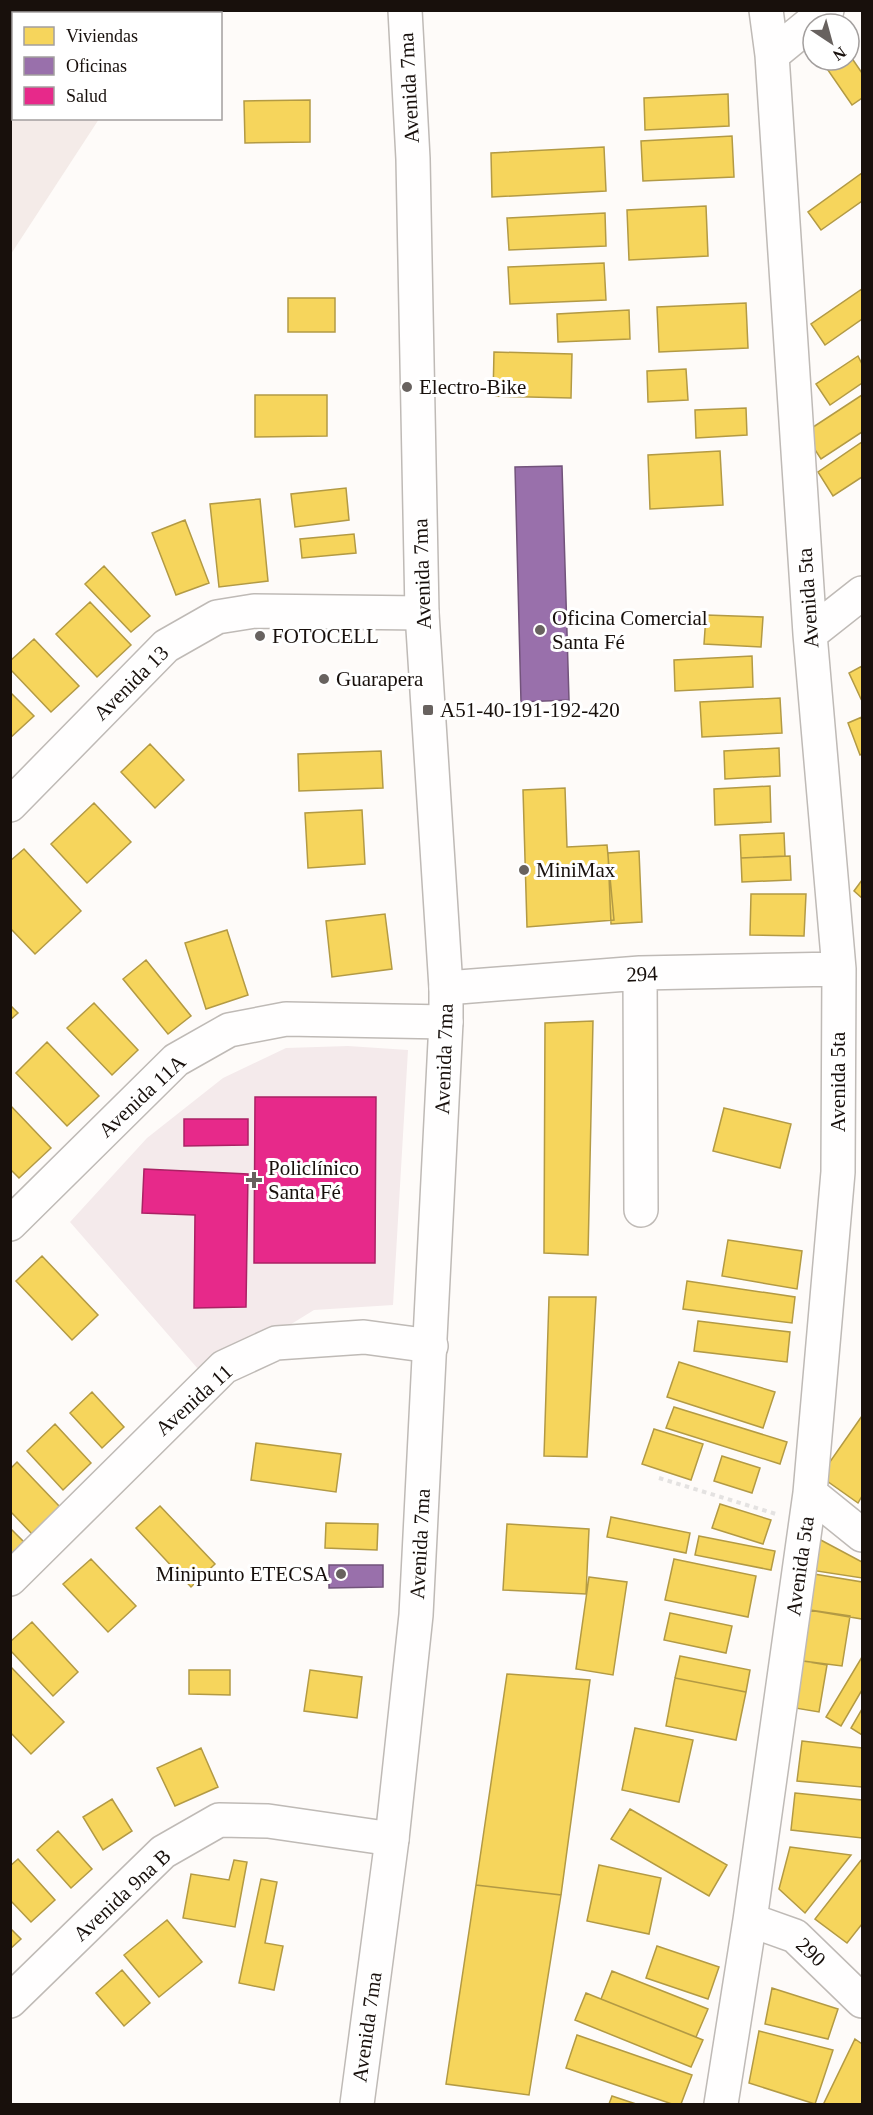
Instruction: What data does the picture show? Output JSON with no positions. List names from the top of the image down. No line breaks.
{"streets":{"main road":["Avenida 7ma","Avenida 5ta","Avenida 13","294","Avenida 11A","Avenida 11","Avenida 9na B","290"]},"crossings":[["Avenida 7ma","Avenida 13"],["Avenida 7ma","294"],["Avenida 7ma","Avenida 11A"],["Avenida 7ma","Avenida 11"],["Avenida 7ma","Avenida 9na B"],["Avenida 5ta","294"],["Avenida 5ta","290"]],"places":{"other":["Electro-Bike","Oficina Comercial Santa Fé","FOTOCELL","Guarapera","MiniMax","Minipunto ETECSA"],"transit":["A51-40-191-192-420"],"health":["Policlínico Santa Fé"]},"legend":["Viviendas","Oficinas","Salud"],"north":"bottom right"}
